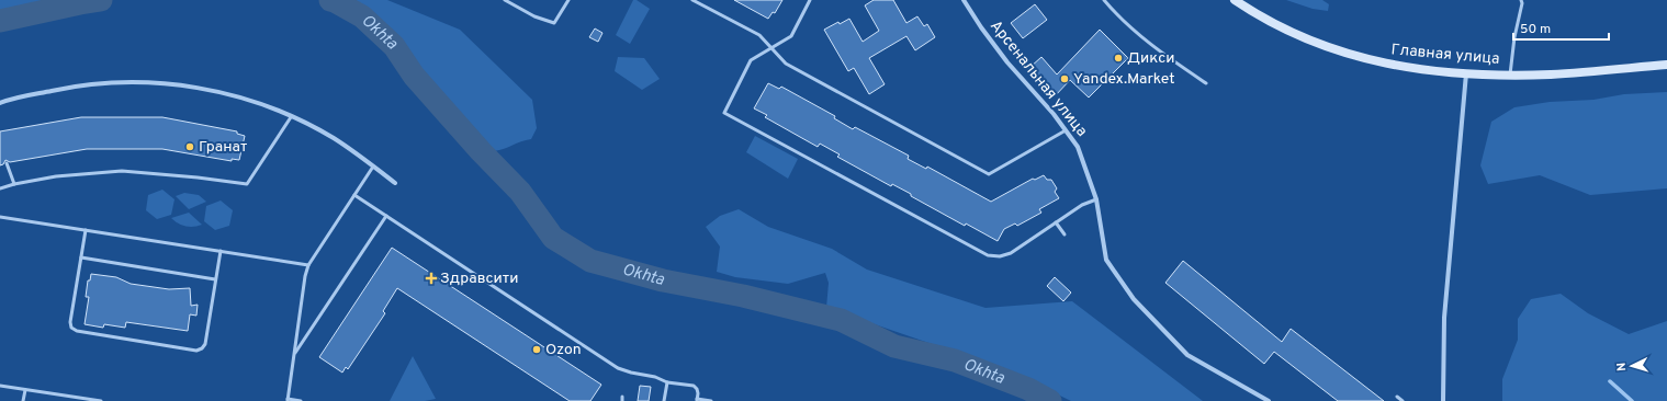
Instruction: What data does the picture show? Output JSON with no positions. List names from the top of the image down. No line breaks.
{"streets":{"main road":["Главная улица"],"street":["Арсенальная улица"]},"water":["Okhta"],"places":{"other":["Дикси","Yandex.Market","Гранат","Ozon"],"health":["Здравсити"]},"scale_bar":"50 m","north":"left"}
